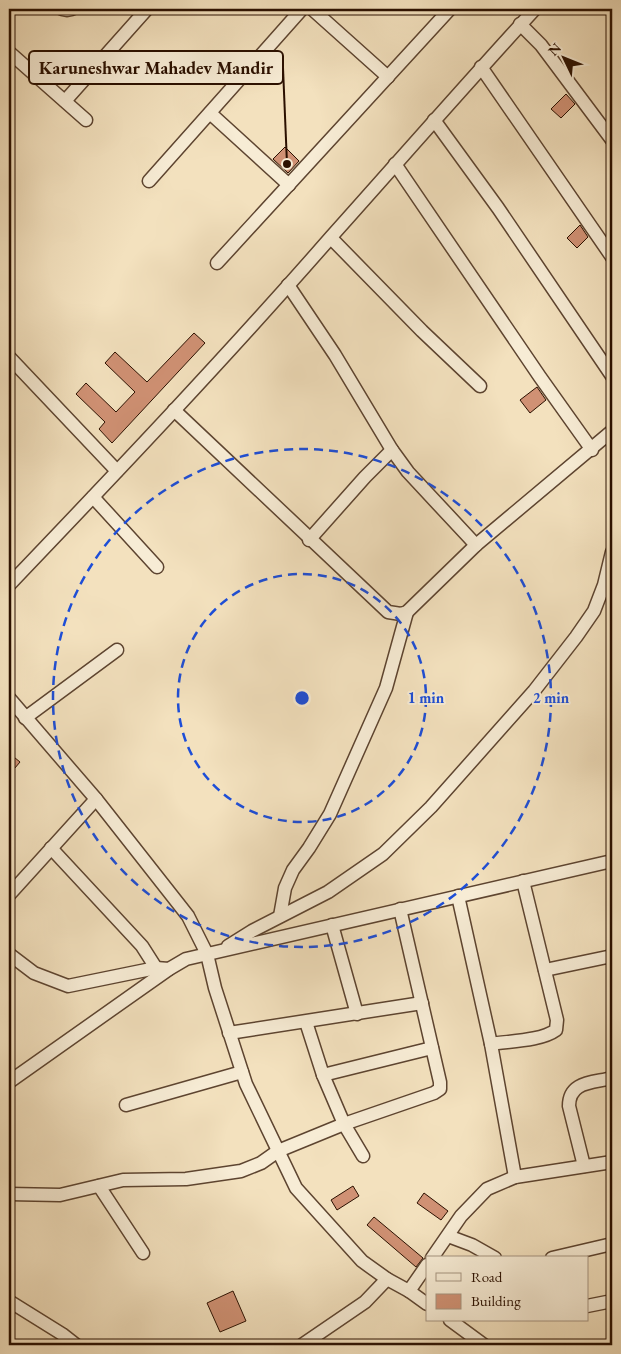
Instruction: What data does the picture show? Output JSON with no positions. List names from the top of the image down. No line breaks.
{"places":["Karuneshwar Mahadev Mandir"],"legend":["Road","Building"],"north":"top left","rings":["1 min","2 min"]}
